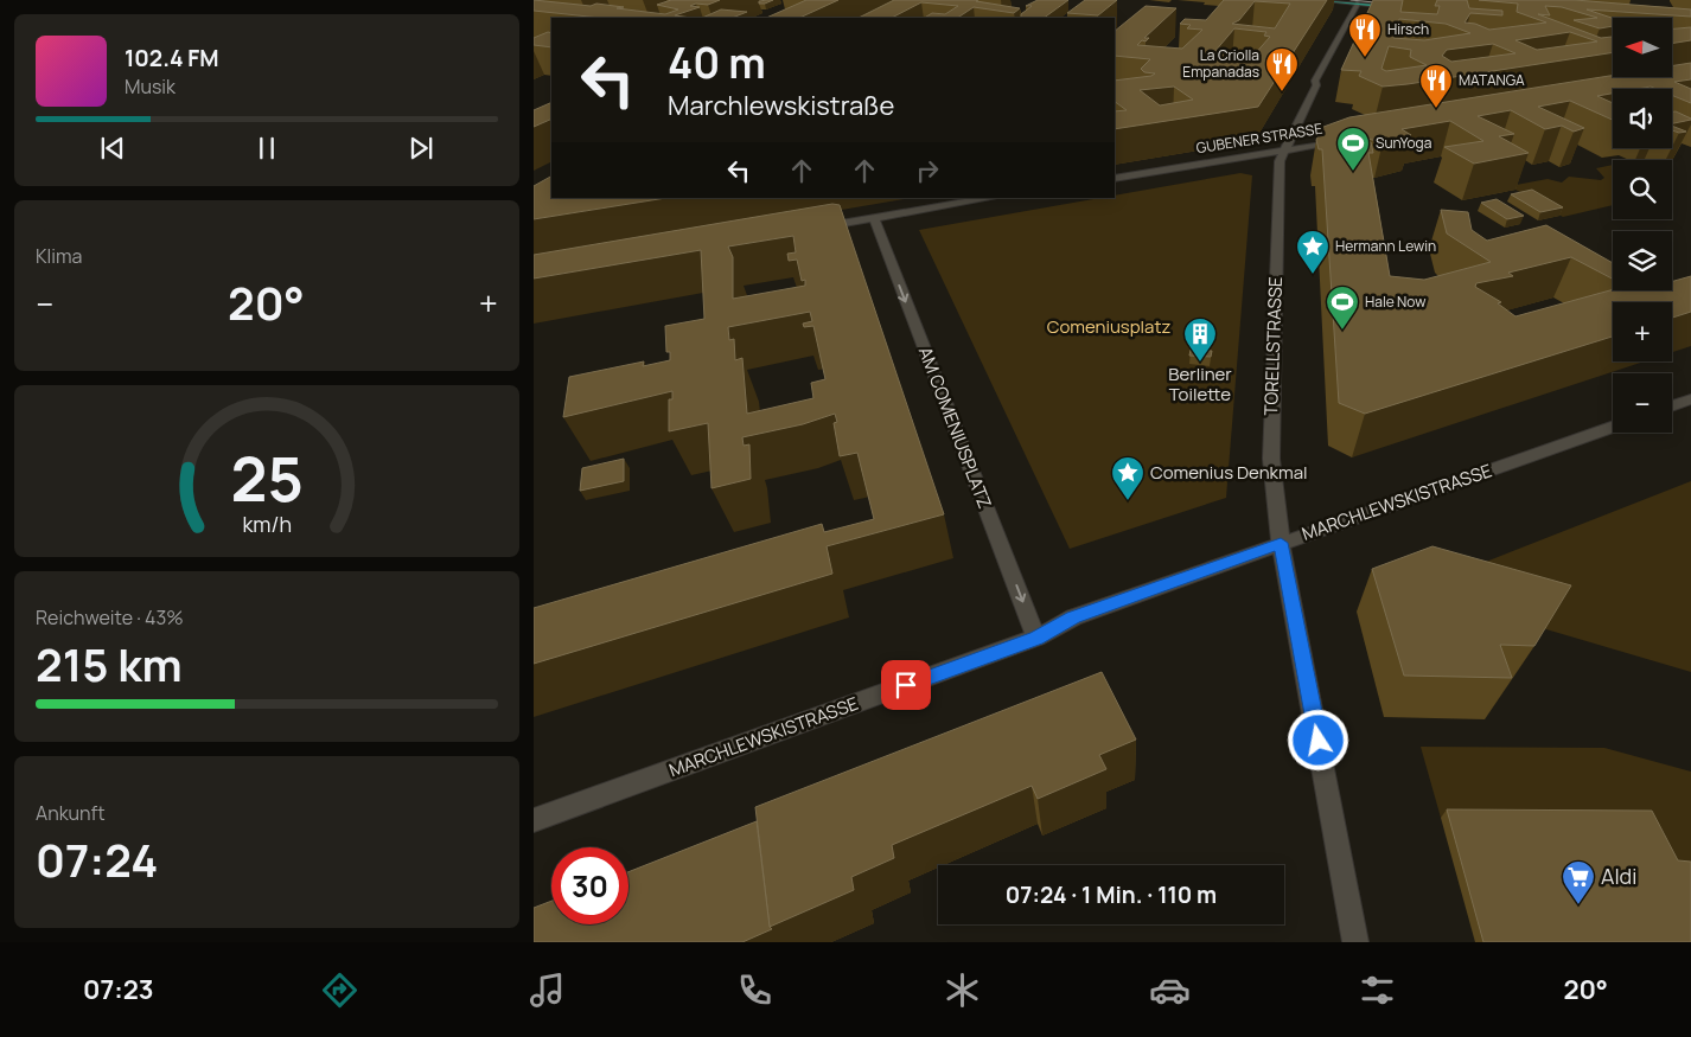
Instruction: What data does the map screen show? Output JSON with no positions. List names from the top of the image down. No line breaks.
{"streets":{"street":["GUBENER STRASSE","TORELLSTRASSE","AM COMENIUSPLATZ","MARCHLEWSKISTRASSE"]},"crossings":[["GUBENER STRASSE","TORELLSTRASSE"],["TORELLSTRASSE","MARCHLEWSKISTRASSE"],["AM COMENIUSPLATZ","MARCHLEWSKISTRASSE"]],"one_way":["AM COMENIUSPLATZ"],"parks":["Comeniusplatz"],"places":{"restaurant":["Hirsch","La Criolla Empanadas","MATANGA"],"sports":["SunYoga","Hale Now"],"place":["Hermann Lewin","Comenius Denkmal"],"building":["Berliner Toilette"],"supermarket":["Aldi"]},"north":"left","page":{"map_buttons":["+","−"],"turn":["40 m","Marchlewskistraße"],"song":["102.4 FM","Musik"],"tile":["Klima",["Reichweite · 43%","215 km"],["Ankunft","07:24"]],"heat":["−","20°","+"],"limit":"30","trip":"07:24 · 1 Min. · 110 m","tabs":["07:23","20°"],"gauge":["25","km/h"]}}
